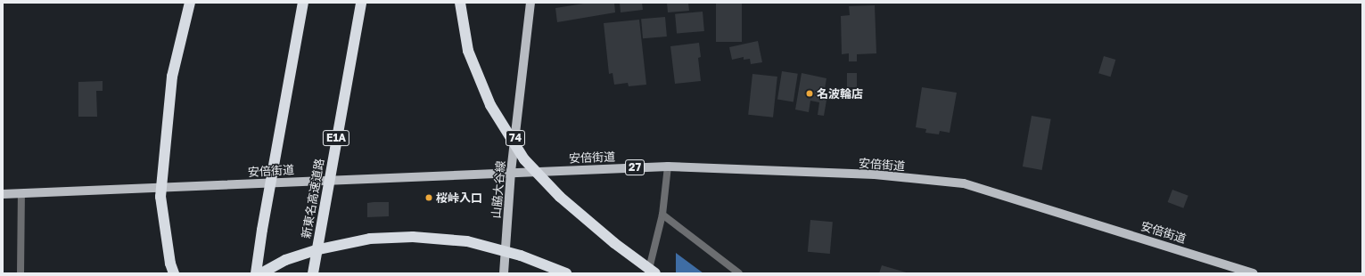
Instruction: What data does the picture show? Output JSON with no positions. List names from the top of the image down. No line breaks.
{"streets":{"highway":["E1A","新東名高速道路"],"main road":["74","安倍街道","27","山脇大谷線"]},"crossings":[["安倍街道","山脇大谷線"]],"places":["名波輪店","桜峠入口"]}
